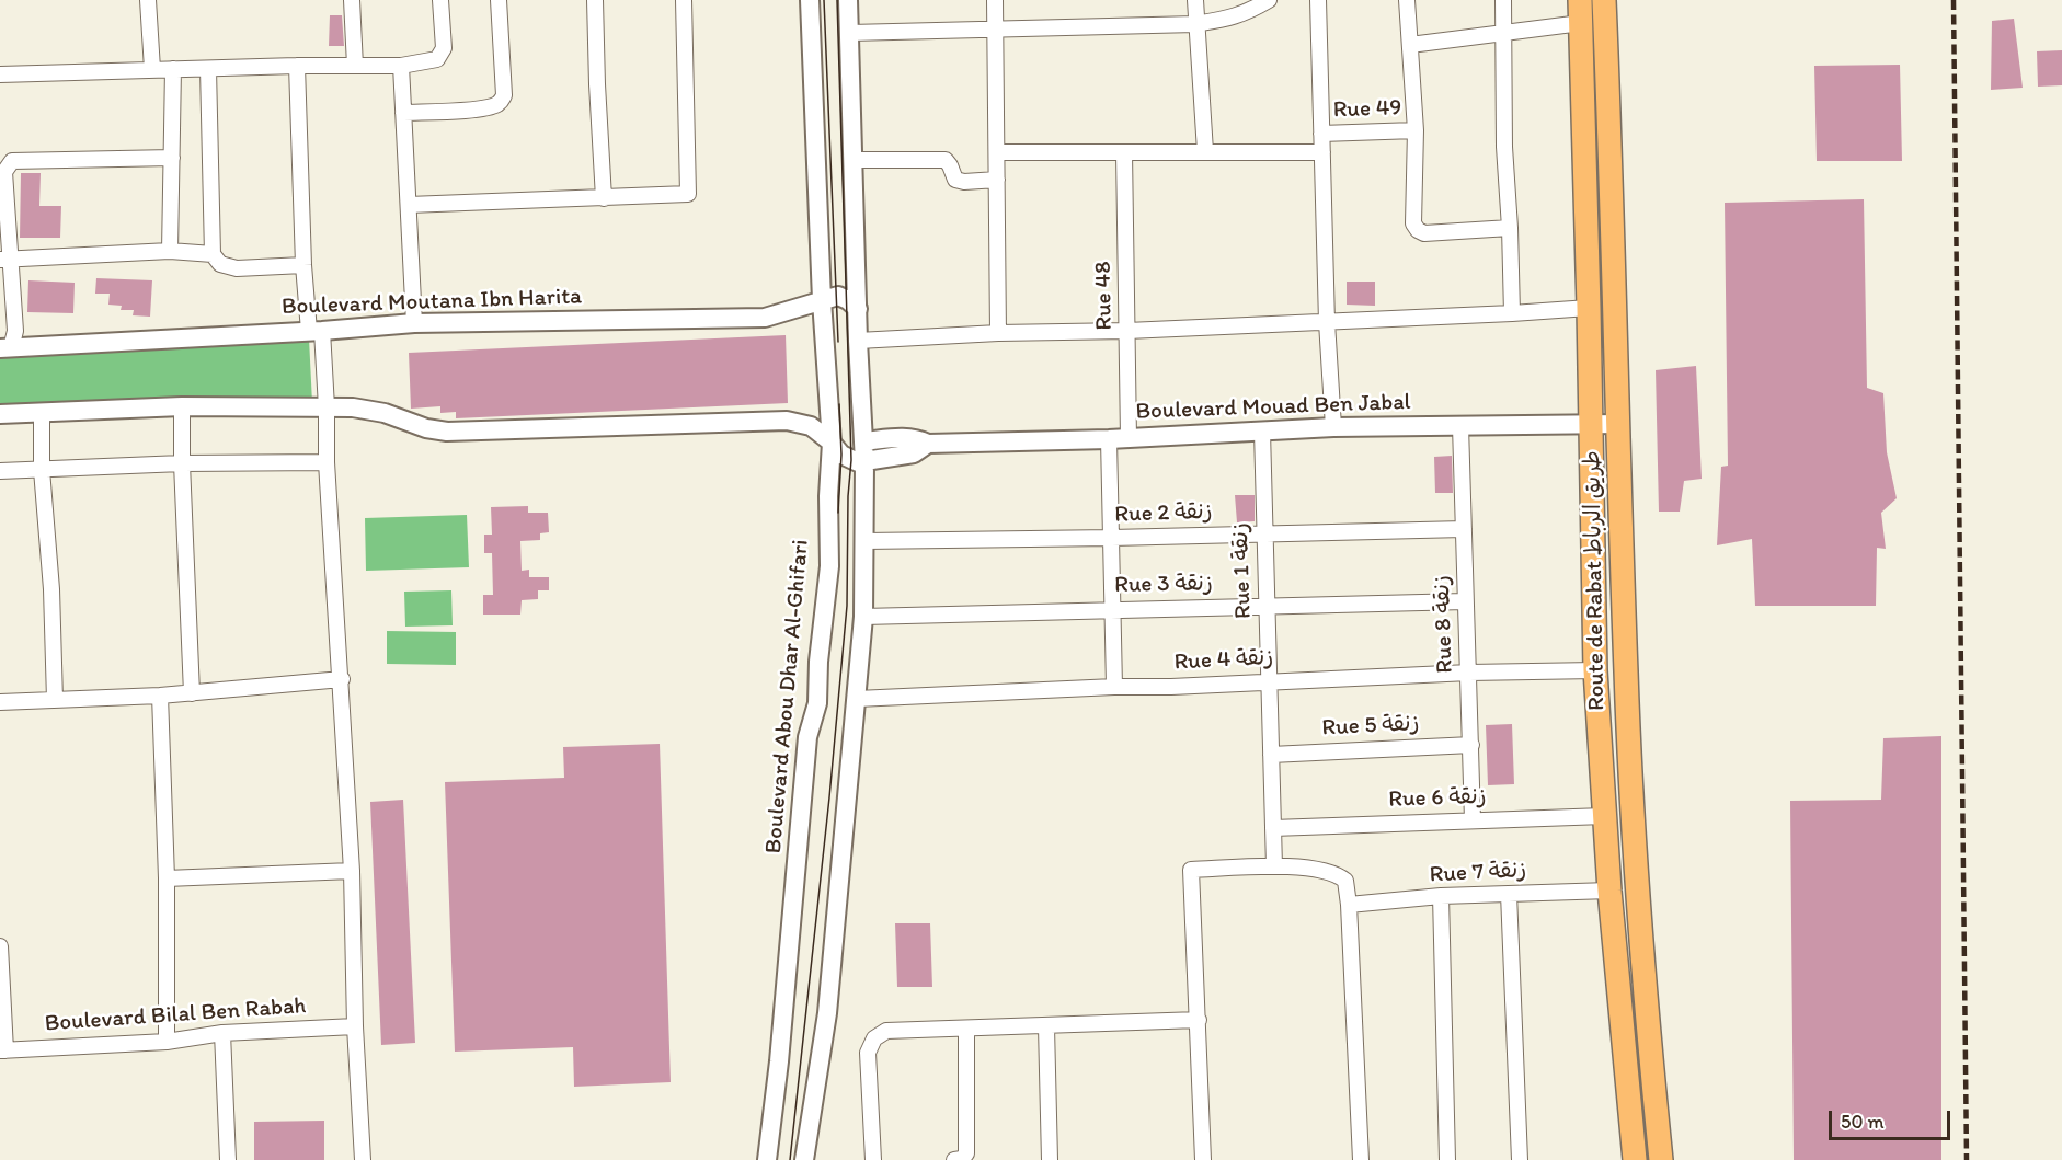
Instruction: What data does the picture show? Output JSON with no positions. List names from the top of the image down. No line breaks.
{"streets":{"main road":["Route de Rabat طريق الرباط"],"street":["Rue 49","Rue 48","Boulevard Moutana Ibn Harita","Boulevard Mouad Ben Jabal","Rue 2 زنقة","Rue 1 زنقة","Rue 3 زنقة","Rue 8 زنقة","Rue 4 زنقة","Boulevard Abou Dhar Al-Ghifari","Rue 5 زنقة","Rue 6 زنقة","Rue 7 زنقة","Boulevard Bilal Ben Rabah"]},"crossings":[["Rue 48","Boulevard Mouad Ben Jabal"],["Boulevard Moutana Ibn Harita","Boulevard Abou Dhar Al-Ghifari"],["Boulevard Mouad Ben Jabal","Rue 1 زنقة"],["Boulevard Mouad Ben Jabal","Route de Rabat طريق الرباط"],["Boulevard Mouad Ben Jabal","Rue 8 زنقة"],["Rue 2 زنقة","Rue 1 زنقة"],["Rue 2 زنقة","Rue 8 زنقة"],["Rue 1 زنقة","Rue 3 زنقة"],["Rue 1 زنقة","Rue 4 زنقة"],["Rue 1 زنقة","Rue 5 زنقة"],["Rue 1 زنقة","Rue 6 زنقة"],["Route de Rabat طريق الرباط","Rue 4 زنقة"],["Route de Rabat طريق الرباط","Rue 6 زنقة"],["Route de Rabat طريق الرباط","Rue 7 زنقة"],["Rue 3 زنقة","Rue 8 زنقة"],["Rue 8 زنقة","Rue 4 زنقة"],["Rue 8 زنقة","Rue 5 زنقة"],["Rue 8 زنقة","Rue 6 زنقة"]],"scale_bar":"50 m"}
